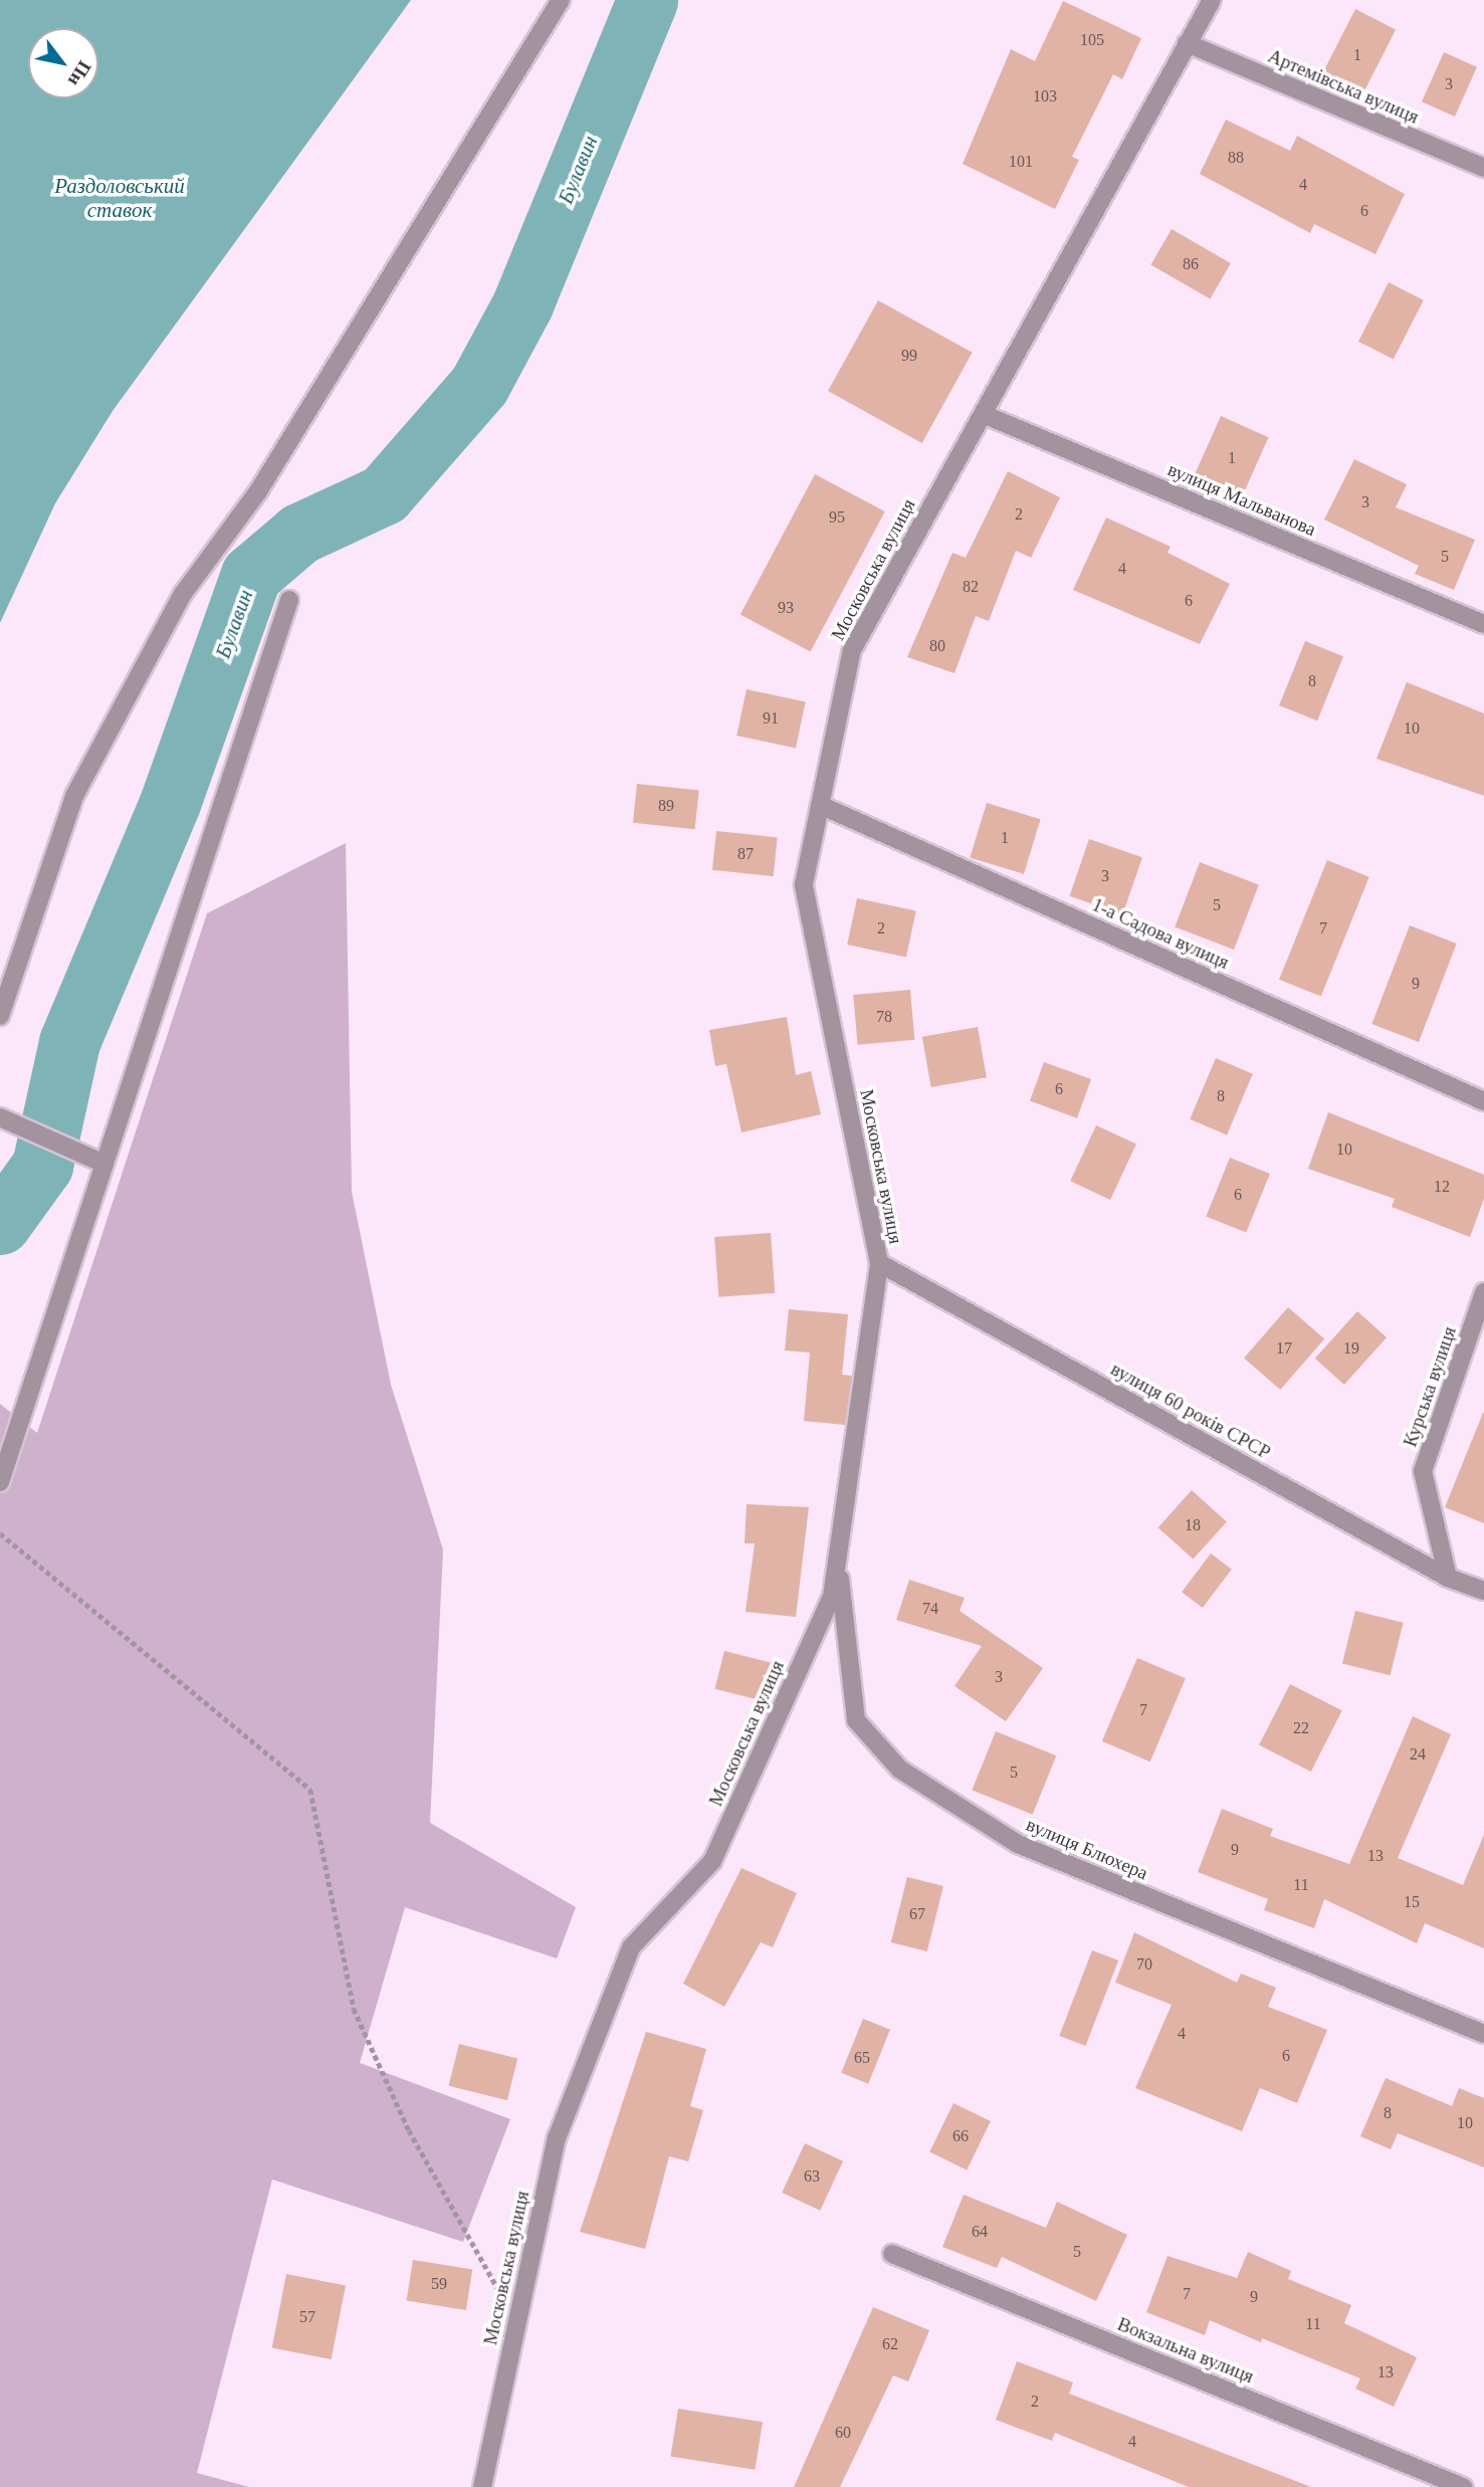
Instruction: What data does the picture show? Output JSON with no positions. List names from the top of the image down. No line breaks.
{"streets":{"street":["Артемівська вулиця","вулиця Мальванова","Московська вулиця","1-а Садова вулиця","Курська вулиця","вулиця 60 років СРСР","вулиця Блюхера","Вокзальна вулиця"]},"crossings":[["Артемівська вулиця","Московська вулиця"],["вулиця Мальванова","Московська вулиця"],["Московська вулиця","1-а Садова вулиця"],["Московська вулиця","вулиця 60 років СРСР"],["Московська вулиця","вулиця Блюхера"],["Курська вулиця","вулиця 60 років СРСР"]],"water":["Булавин","Раздоловський ставок"],"house_numbers":["105","1","3","103","88","101","4","6","86","99","1","3","2","95","5","4","82","6","93","80","8","91","10","89","1","87","3","5","2","7","9","78","6","8","10","12","6","17","19","18","74","3","7","22","24","5","9","13","11","15","67","70","4","6","65","8","10","66","63","64","5","59","7","9","57","11","62","13","2","60","4"],"north":"bottom right"}
